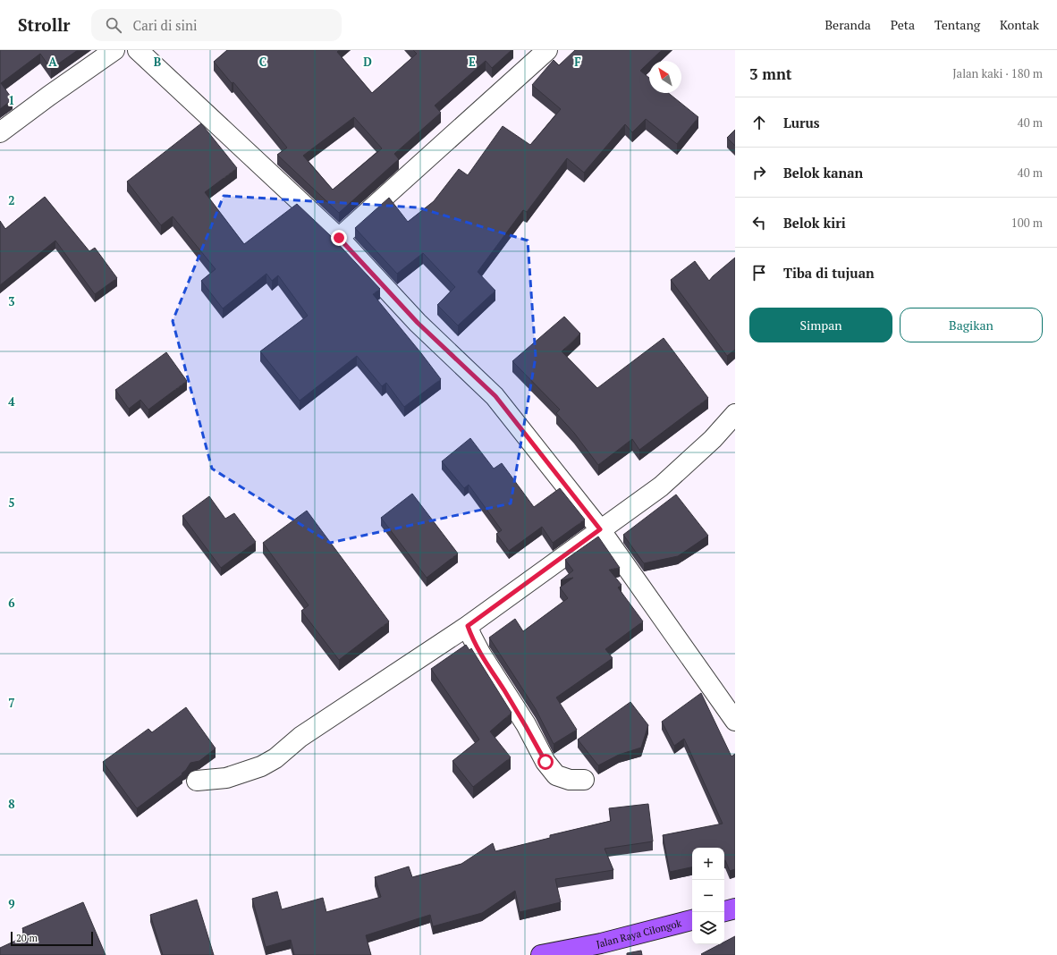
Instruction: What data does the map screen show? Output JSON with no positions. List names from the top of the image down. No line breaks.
{"streets":{"highway":["Jalan Raya Cilongok"]},"scale_bar":"20 m","north":"top left","page":{"header":"Strollr","search":"Cari di sini","nav":["Beranda","Peta","Tentang","Kontak"],"heading":["3 mnt","Jalan kaki · 180 m"],"list":[["Lurus","40 m"],["Belok kanan","40 m"],["Belok kiri","100 m"],"Tiba di tujuan"],"buttons":["Simpan","Bagikan"],"map_buttons":["+","−"],"scale":"20 m"},"grid":{"columns":["A","B","C","D","E","F"],"rows":["1","2","3","4","5","6","7","8","9"]}}
